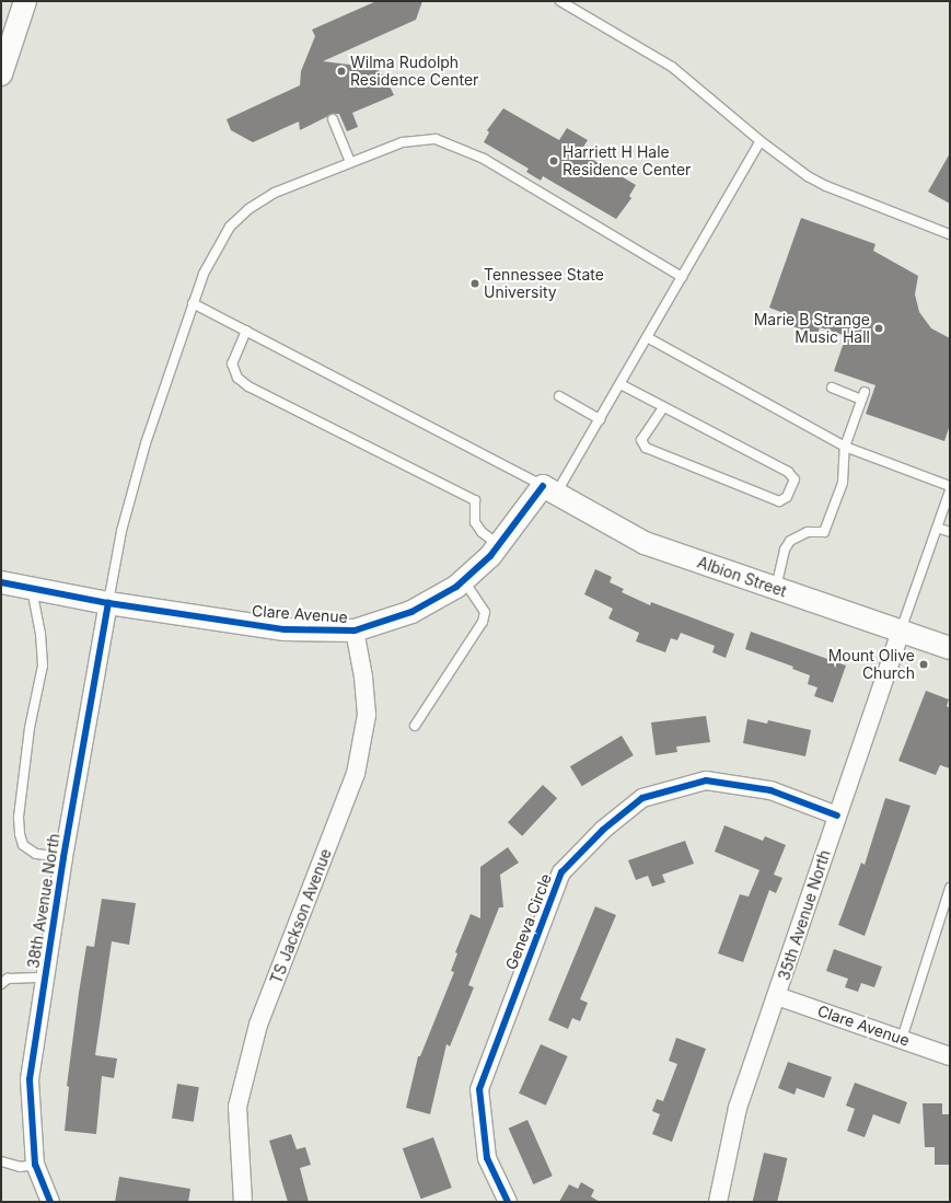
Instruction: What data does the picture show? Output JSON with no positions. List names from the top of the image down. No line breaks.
{"streets":{"street":["Albion Street","Clare Avenue","38th Avenue North","35th Avenue North","TS Jackson Avenue","Geneva Circle"]},"crossings":[["Albion Street","Clare Avenue"],["Albion Street","35th Avenue North"],["Clare Avenue","38th Avenue North"],["Clare Avenue","35th Avenue North"],["Clare Avenue","TS Jackson Avenue"],["35th Avenue North","Geneva Circle"]],"places":["Wilma Rudolph Residence Center","Harriett H Hale Residence Center","Tennessee State University","Marie B Strange Music Hall","Mount Olive Church"]}
